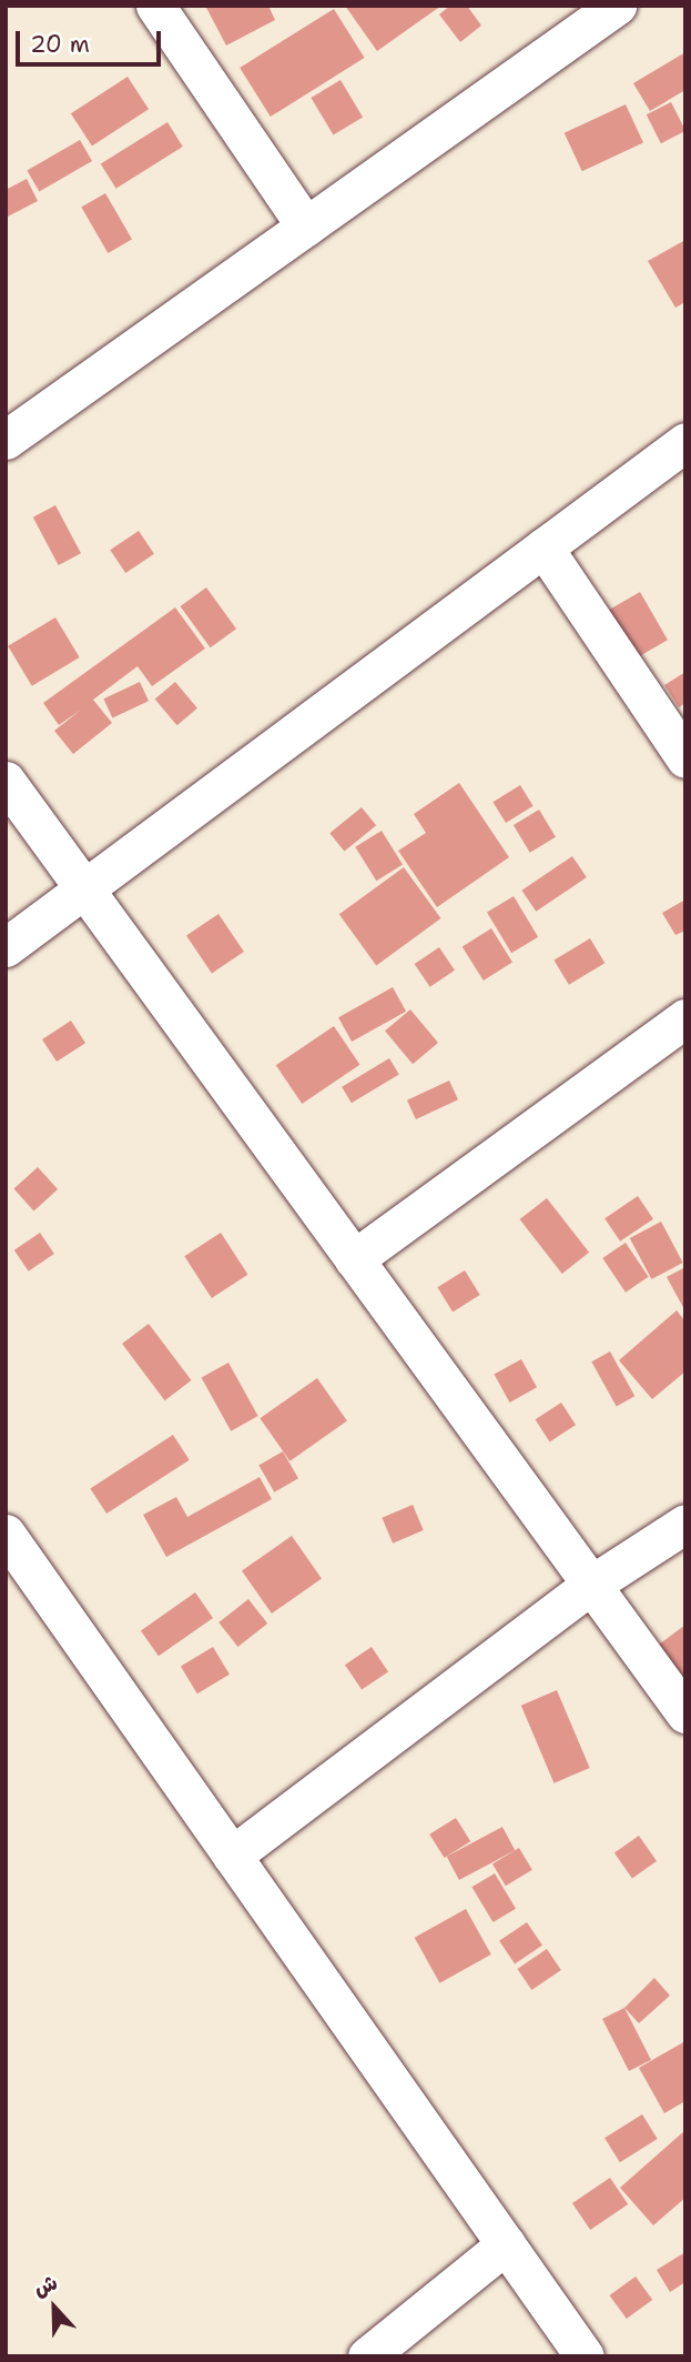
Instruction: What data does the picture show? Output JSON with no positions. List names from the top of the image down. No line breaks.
{"scale_bar":"20 m","north":"top"}
